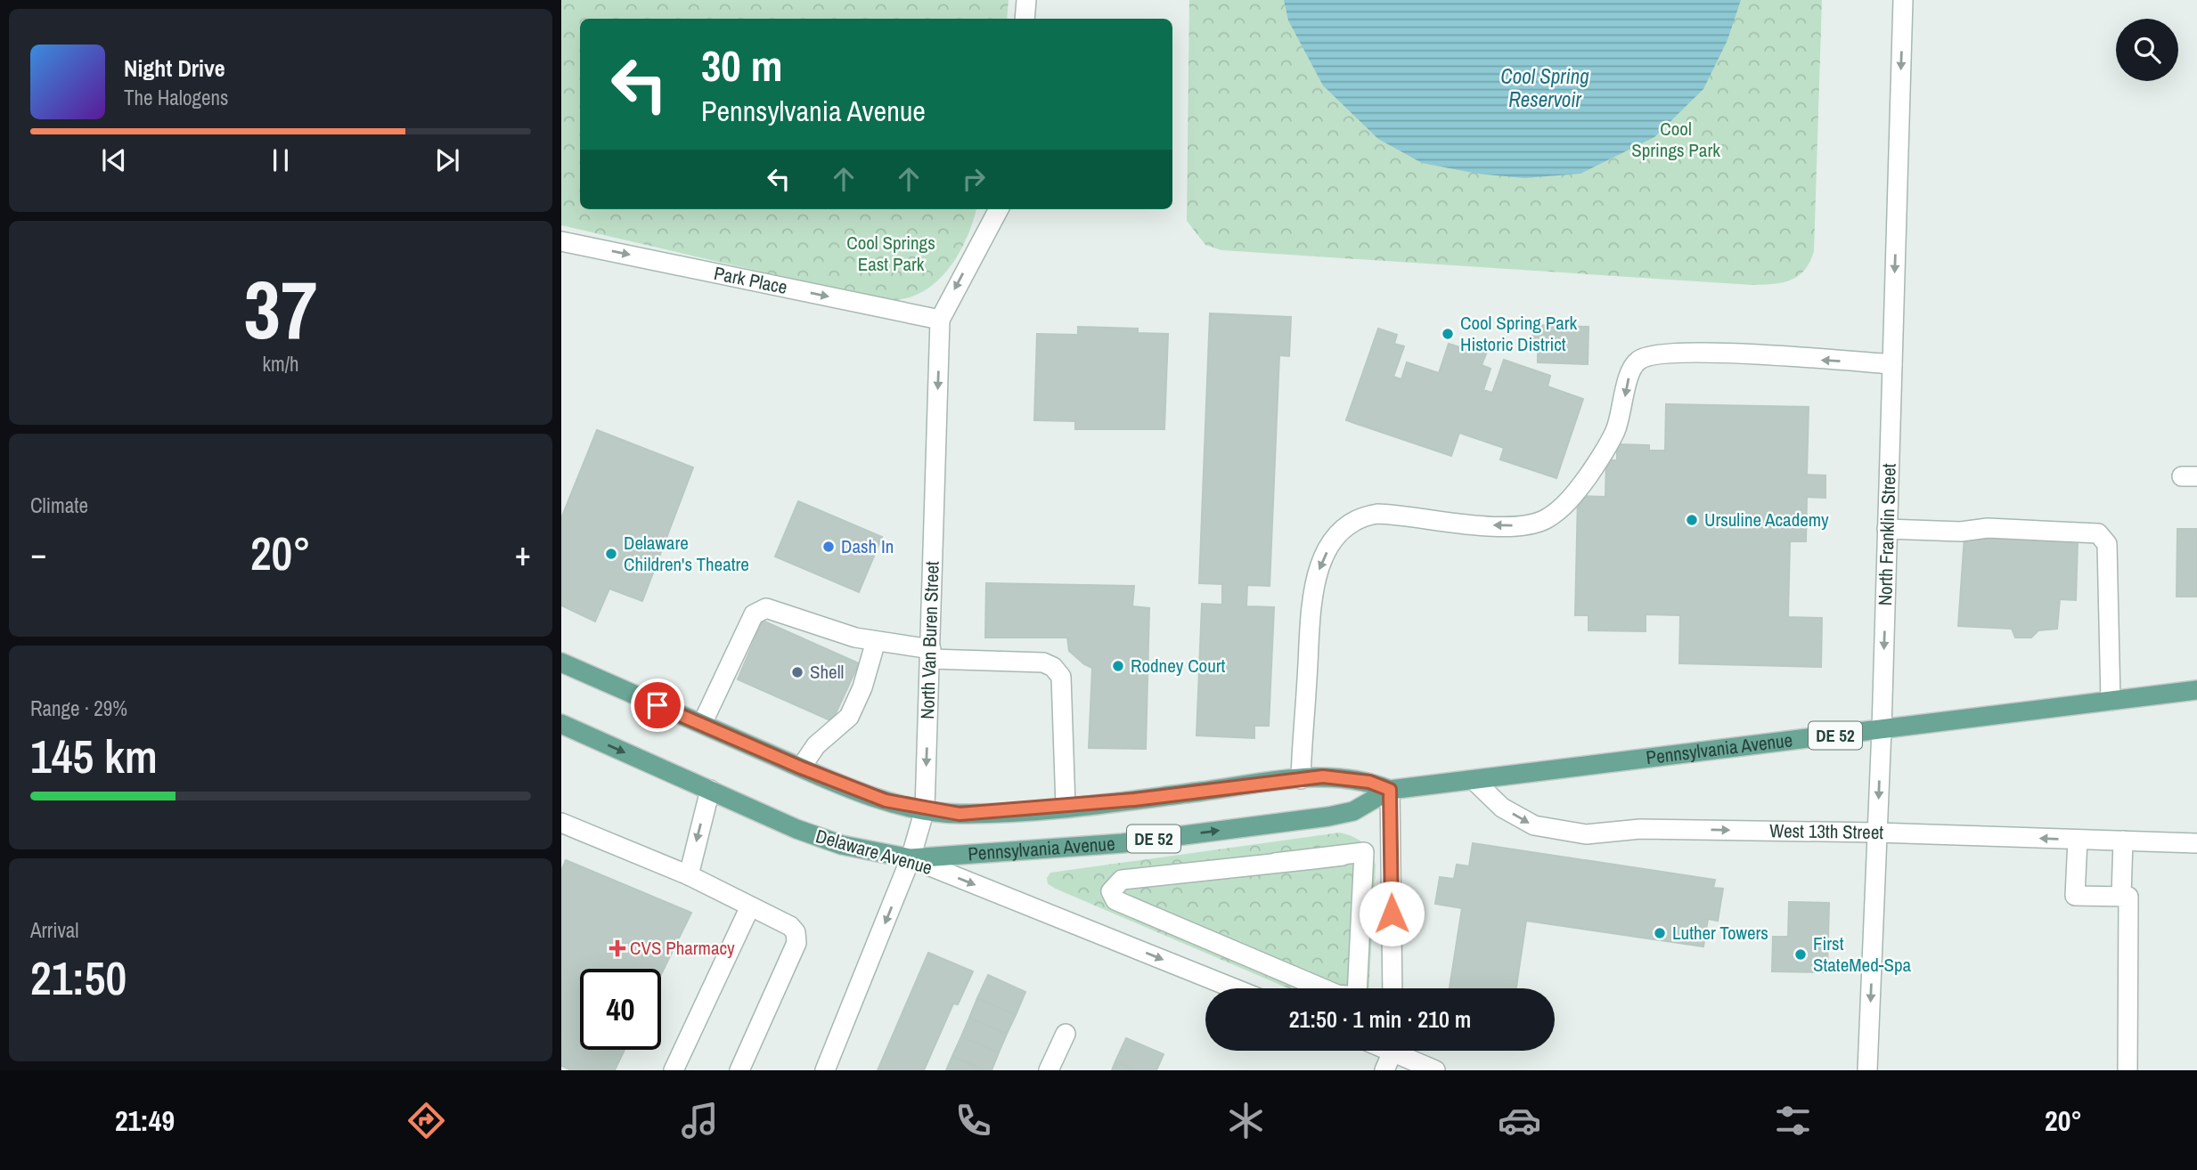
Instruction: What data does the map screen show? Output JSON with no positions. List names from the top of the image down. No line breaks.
{"streets":{"main road":["DE 52","Pennsylvania Avenue","Delaware Avenue"],"street":["Park Place","North Franklin Street","North Van Buren Street","West 13th Street"]},"crossings":[["Park Place","North Van Buren Street"],["North Franklin Street","Pennsylvania Avenue"],["North Franklin Street","West 13th Street"],["North Van Buren Street","DE 52"],["North Van Buren Street","Pennsylvania Avenue"],["North Van Buren Street","Delaware Avenue"],["DE 52","Pennsylvania Avenue"],["Pennsylvania Avenue","West 13th Street"],["Pennsylvania Avenue","Delaware Avenue"]],"one_way":["Park Place","North Franklin Street"],"water":["Cool Spring Reservoir"],"parks":["Cool Springs Park","Cool Springs East Park"],"places":{"other":["Cool Spring Park Historic District","Ursuline Academy","Dash In","Delaware Children's Theatre","Rodney Court","Shell","Luther Towers","First StateMed-Spa"],"health":["CVS Pharmacy"]},"page":{"turn":["30 m","Pennsylvania Avenue"],"song":["Night Drive","The Halogens"],"tile":[["37","km/h"],"Climate",["Range · 29%","145 km"],["Arrival","21:50"]],"heat":["−","20°","+"],"limit":"40","trip":"21:50 · 1 min · 210 m","tabs":["21:49","20°"]}}
